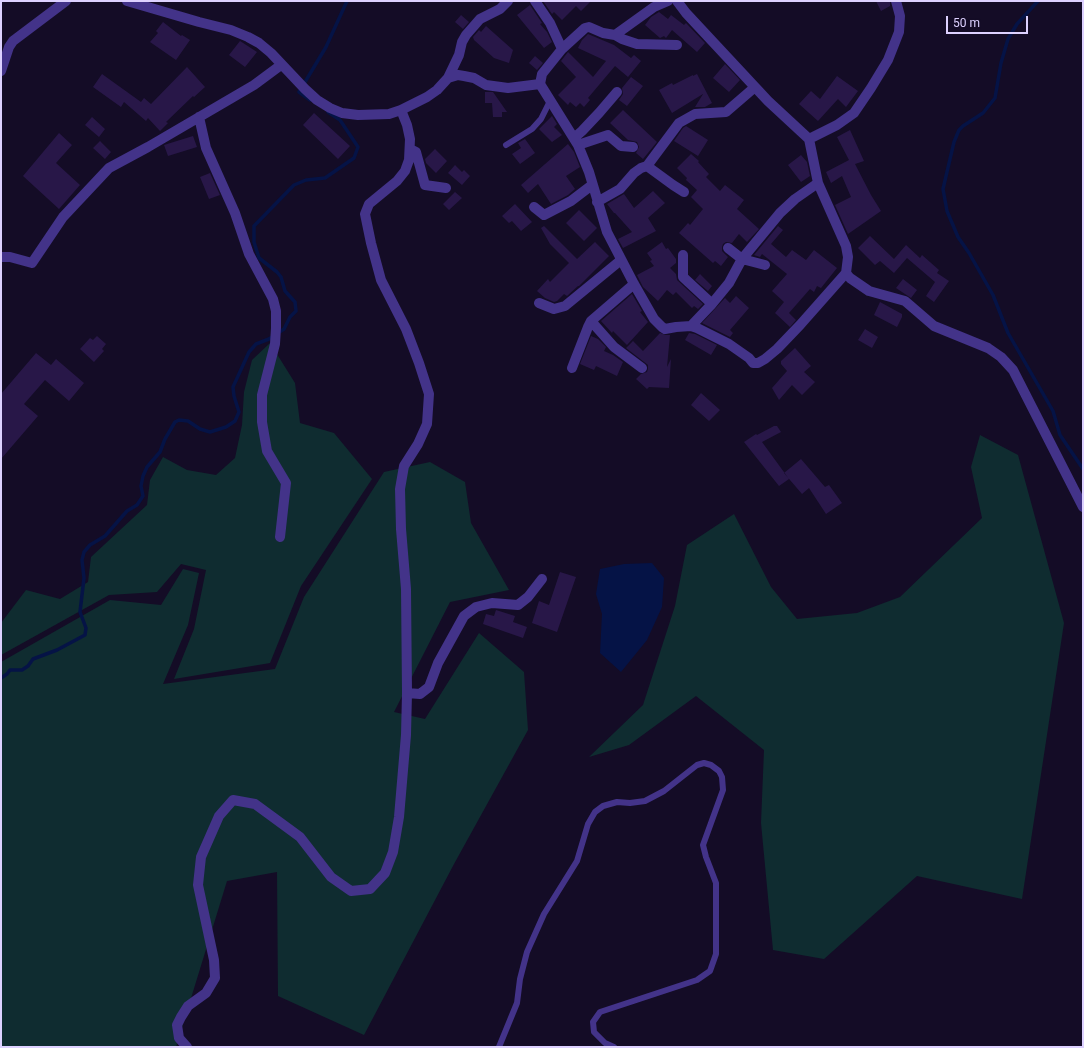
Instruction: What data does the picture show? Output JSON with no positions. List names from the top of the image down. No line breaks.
{"scale_bar":"50 m"}
